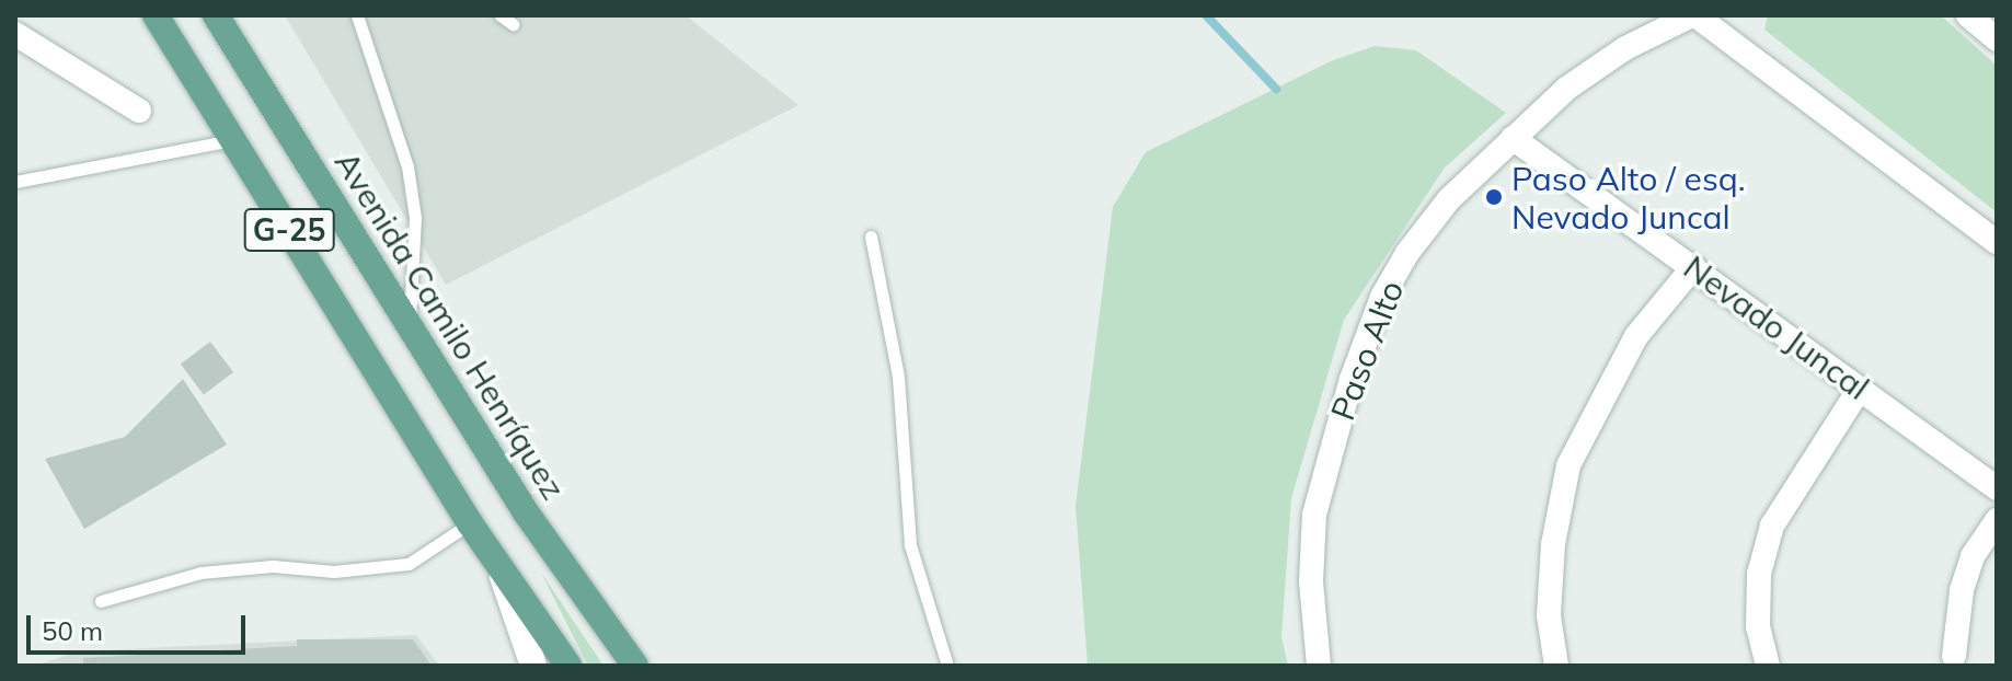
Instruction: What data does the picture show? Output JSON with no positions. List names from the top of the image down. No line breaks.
{"streets":{"main road":["G-25","Avenida Camilo Henríquez"],"street":["Nevado Juncal","Paso Alto"]},"crossings":[["Nevado Juncal","Paso Alto"]],"places":["Paso Alto / esq. Nevado Juncal"],"scale_bar":"50 m"}
